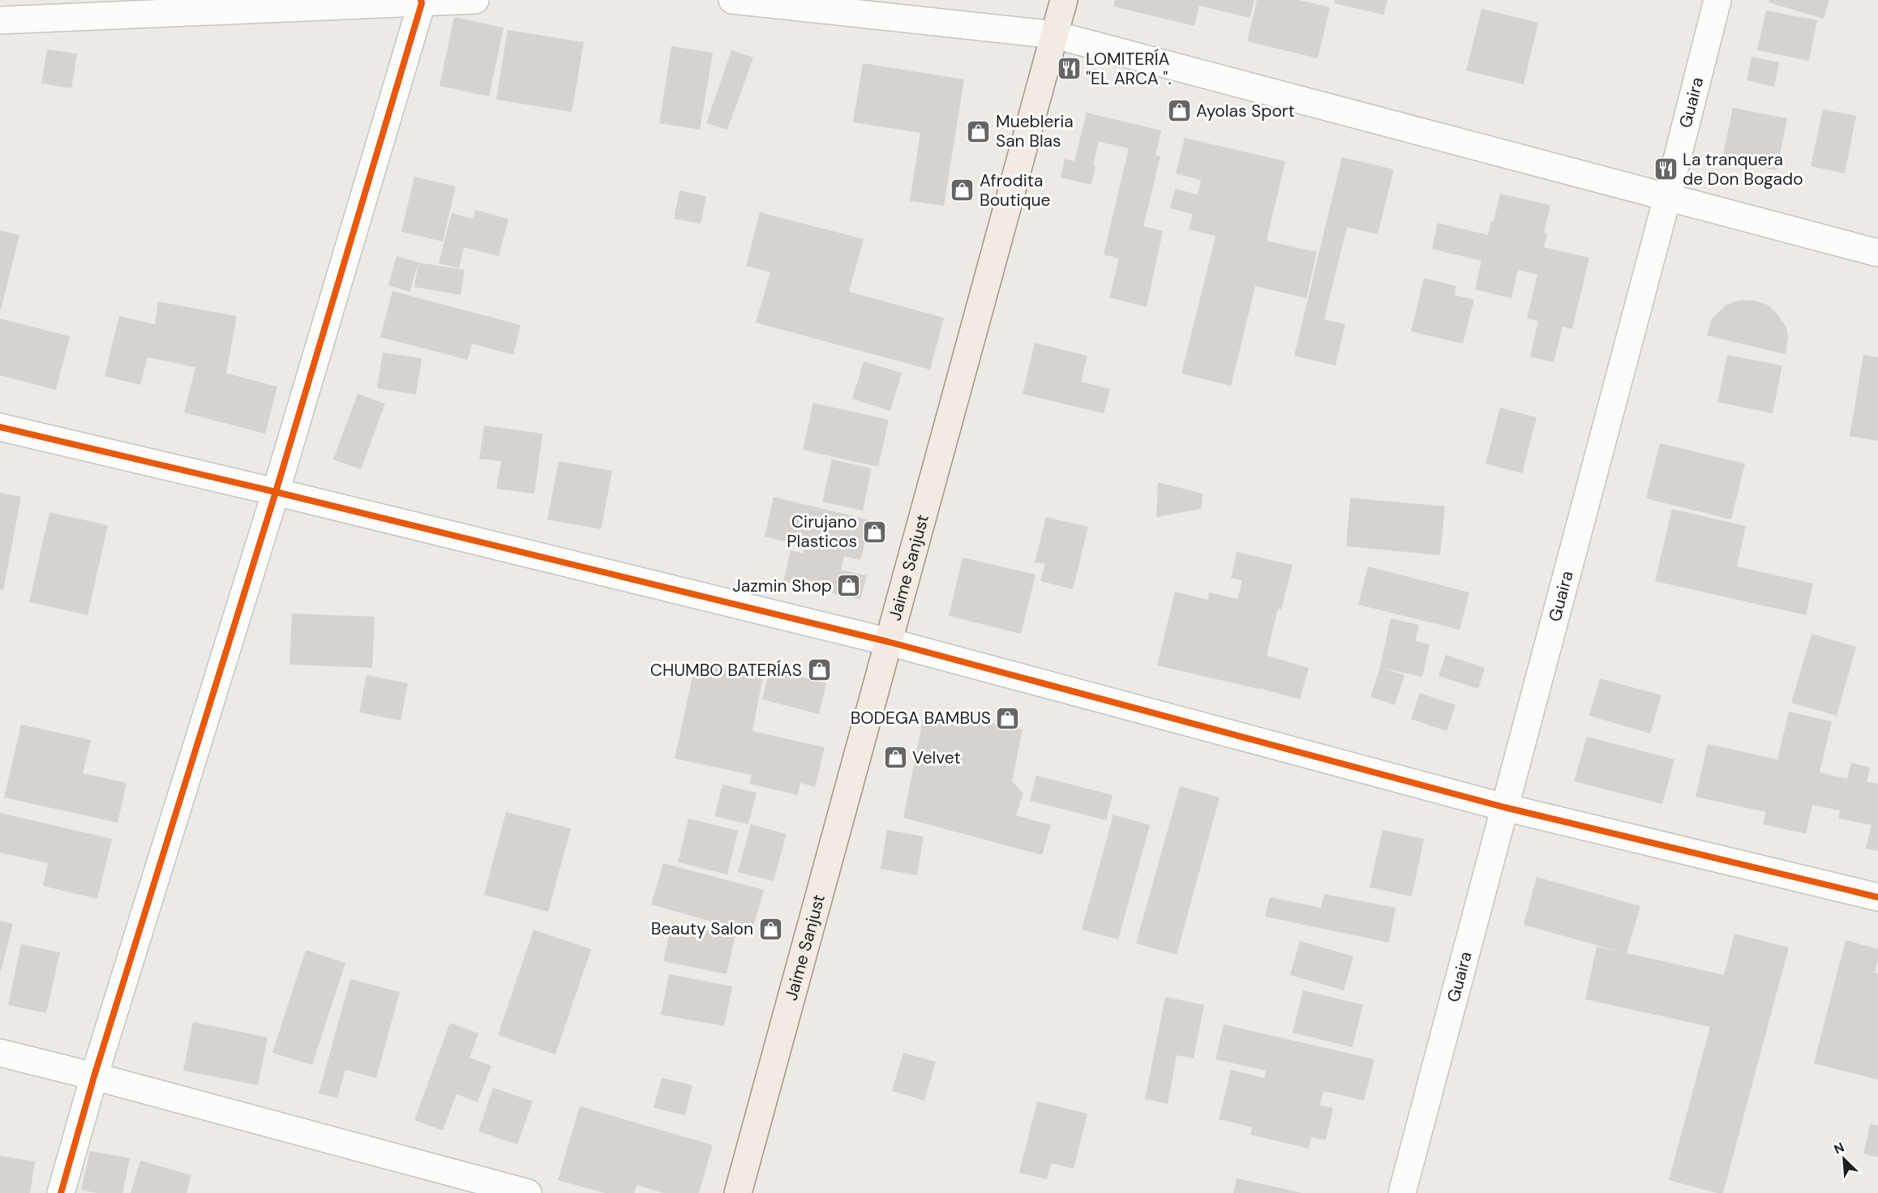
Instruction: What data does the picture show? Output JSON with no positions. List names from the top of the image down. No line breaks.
{"streets":{"main road":["Jaime Sanjust"],"street":["Guaira"]},"places":{"restaurant":["LOMITERÍA \"EL ARCA \".","La tranquera de Don Bogado"],"shop":["Ayolas Sport","Muebleria San Blas","Afrodita Boutique","Cirujano Plasticos","Jazmin Shop","CHUMBO BATERÍAS","BODEGA BAMBUS","Velvet","Beauty Salon"]},"north":"top left"}
